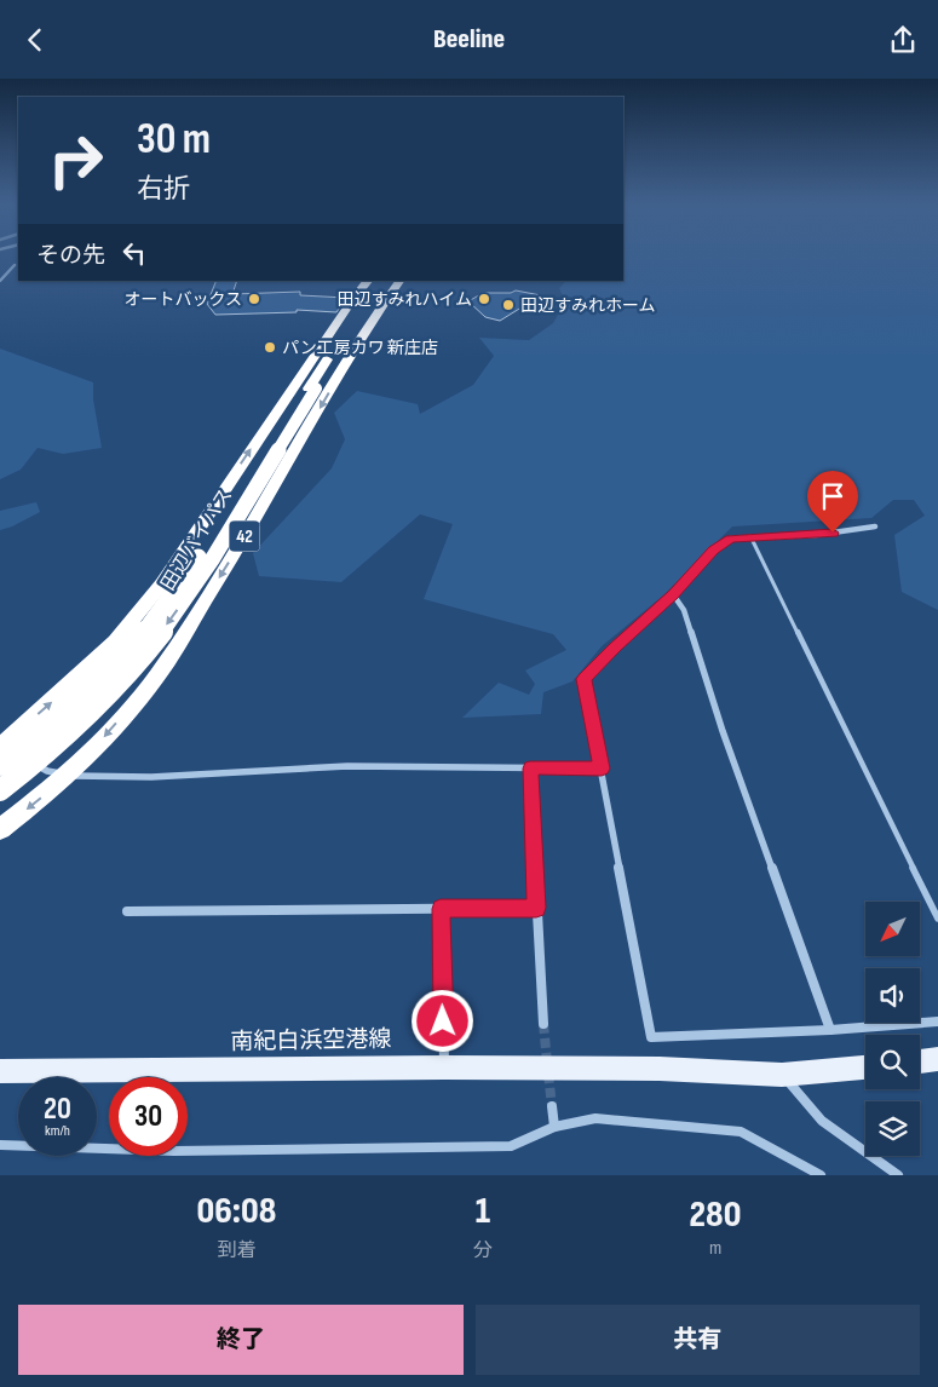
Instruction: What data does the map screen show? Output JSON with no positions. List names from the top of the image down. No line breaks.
{"streets":{"highway":["42","田辺バイパス"],"main road":["南紀白浜空港線"]},"places":["オートバックス","田辺すみれハイム","田辺すみれホーム","パン工房カワ 新庄店"],"north":"bottom left","page":{"header":"Beeline","turn":["30 m","右折"],"then":"その先","speed":"20 km/h","limit":"30","eta":["06:08","到着","1","分","280","m"],"buttons":["終了","共有"]}}
